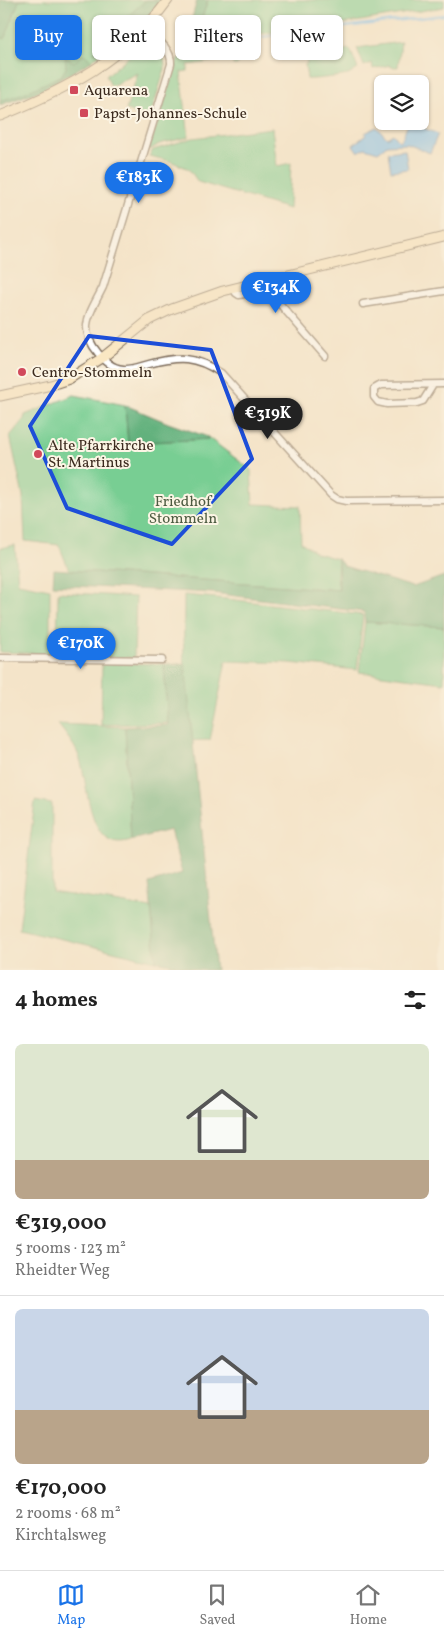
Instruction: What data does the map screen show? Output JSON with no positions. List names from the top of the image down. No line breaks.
{"parks":["Friedhof Stommeln"],"places":{"transit":["Aquarena","Papst-Johannes-Schule"],"other":["Centro-Stommeln","Alte Pfarrkirche St. Martinus"]},"page":{"chip":["Buy","Rent","Filters","New"],"price":["€183K","€134K","€319K","€170K"],"heading":"4 homes","list":[{"name":"€319,000","note":"5 rooms · 123 m² · Rheidter Weg"},{"name":"€170,000","note":"2 rooms · 68 m² · Kirchtalsweg"}],"tabs":["Map","Saved","Home"]}}
